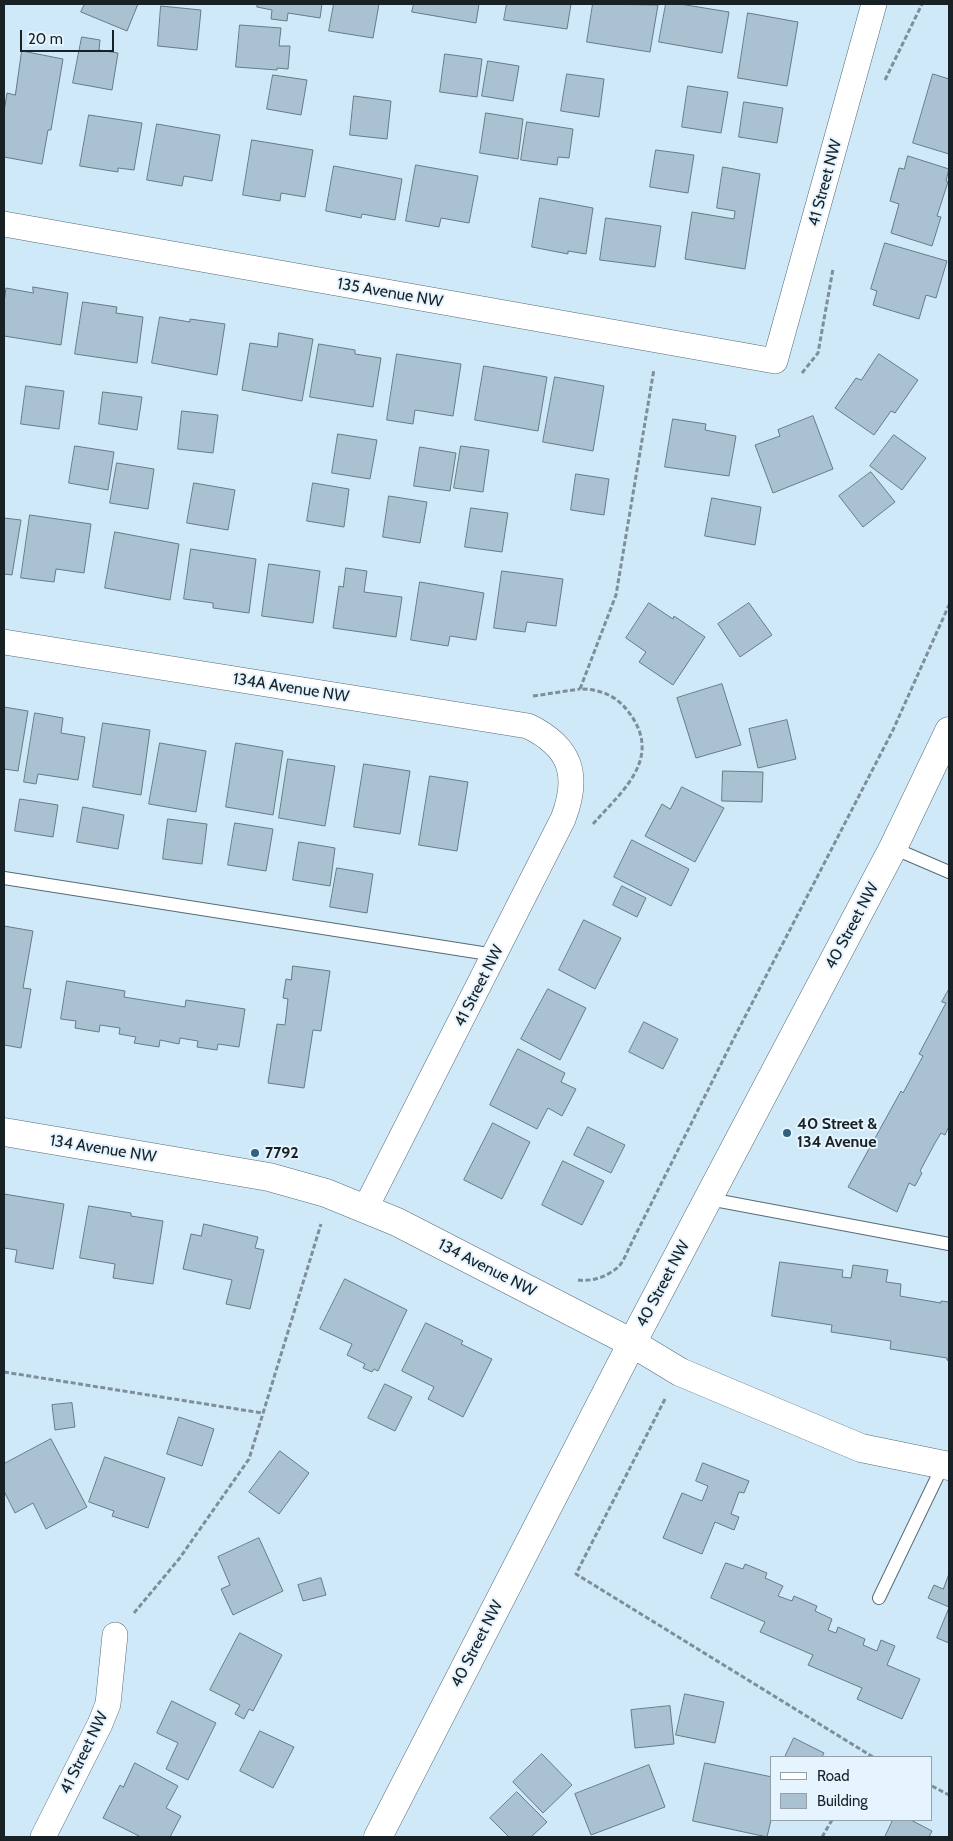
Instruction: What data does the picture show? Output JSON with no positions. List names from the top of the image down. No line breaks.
{"streets":{"street":["41 Street NW","135 Avenue NW","134A Avenue NW","40 Street NW","134 Avenue NW"]},"crossings":[["41 Street NW","135 Avenue NW"],["41 Street NW","134A Avenue NW"],["41 Street NW","134 Avenue NW"],["40 Street NW","134 Avenue NW"]],"places":["40 Street & 134 Avenue","7792"],"legend":["Road","Building"],"scale_bar":"20 m"}
